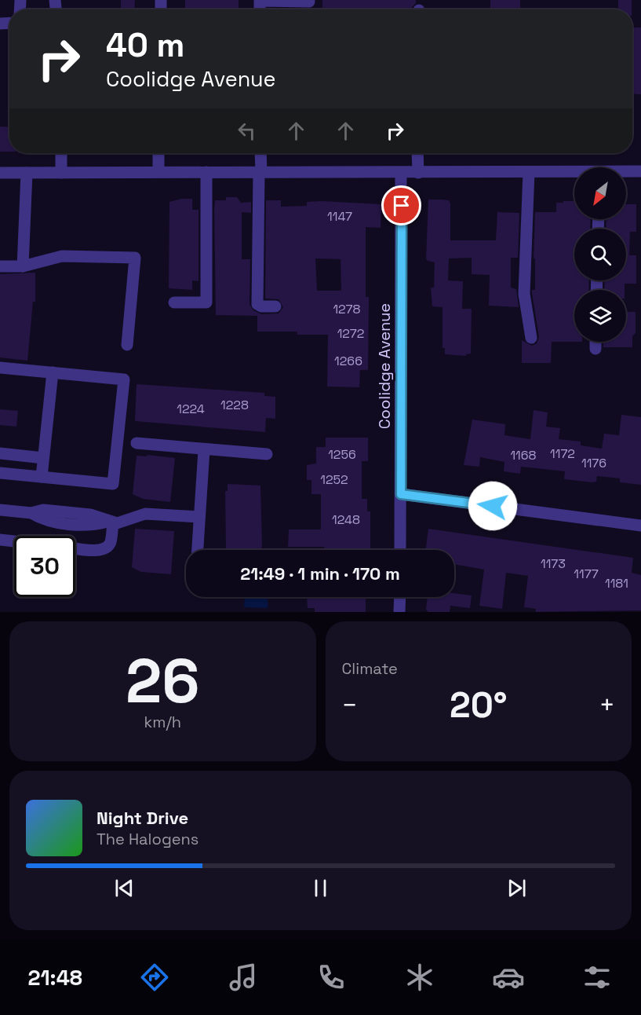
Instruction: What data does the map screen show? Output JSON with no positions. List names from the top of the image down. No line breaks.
{"streets":{"street":["Coolidge Avenue"]},"house_numbers":["1147","1278","1272","1266","1228","1224","1172","1256","1168","1176","1252","1248","1173","1177","1181"],"north":"bottom left","page":{"turn":["40 m","Coolidge Avenue"],"limit":"30","trip":"21:49 · 1 min · 170 m","tile":[["26","km/h"],"Climate"],"heat":["−","20°","+"],"song":["Night Drive","The Halogens"],"tabs":"21:48"}}
